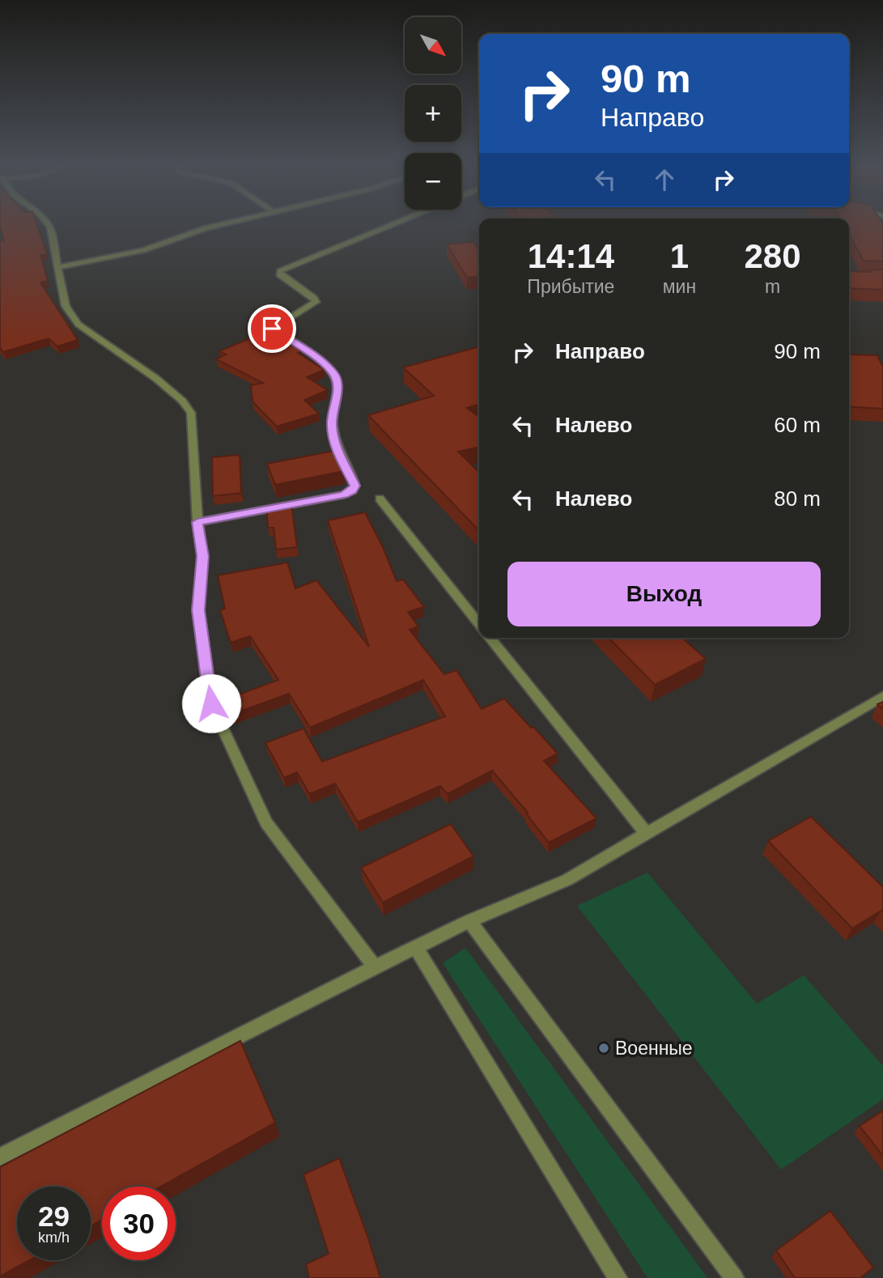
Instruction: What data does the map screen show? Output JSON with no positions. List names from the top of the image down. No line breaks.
{"places":["Военные"],"north":"bottom right","page":{"map_buttons":["+","−"],"turn":["90 m","Направо"],"eta":["14:14","Прибытие","1","мин","280","m"],"list":[{"name":"Направо","value":"90 m"},{"name":"Налево","value":"60 m"},{"name":"Налево","value":"80 m"}],"buttons":"Выход","speed":"29 km/h","limit":"30"}}
